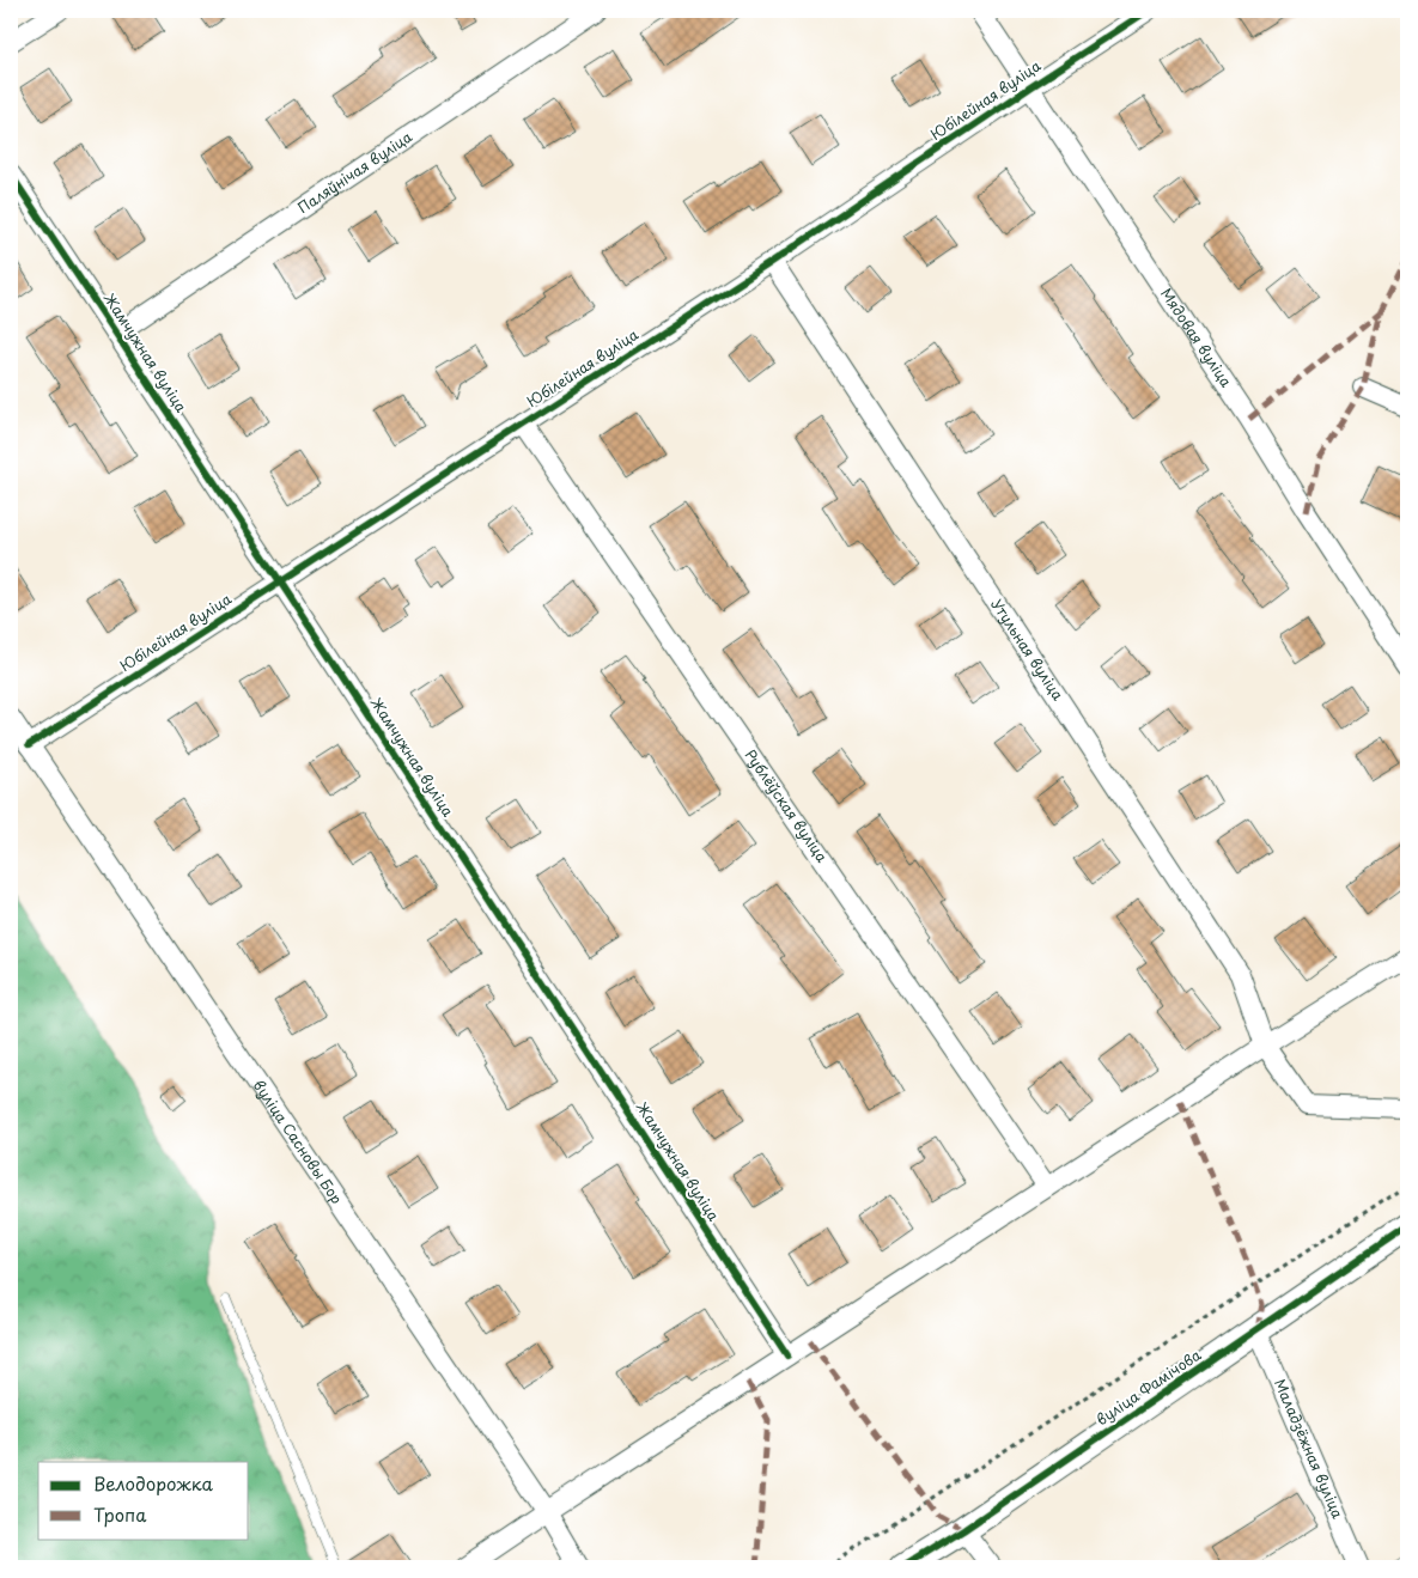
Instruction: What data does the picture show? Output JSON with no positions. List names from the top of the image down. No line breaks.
{"streets":{"main road":["вуліца Фамічова"],"street":["Юбілейная вуліца","Паляўнічая вуліца","Мядовая вуліца","Жамчужная вуліца","Утульная вуліца","Рублёўская вуліца","вуліца Сасновы Бор","Маладзёжная вуліца"]},"crossings":[["Юбілейная вуліца","Мядовая вуліца"],["Юбілейная вуліца","Жамчужная вуліца"],["Юбілейная вуліца","Утульная вуліца"],["Юбілейная вуліца","Рублёўская вуліца"],["Юбілейная вуліца","вуліца Сасновы Бор"],["Паляўнічая вуліца","Жамчужная вуліца"],["вуліца Фамічова","Маладзёжная вуліца"]],"legend":["Велодорожка","Тропа"]}
